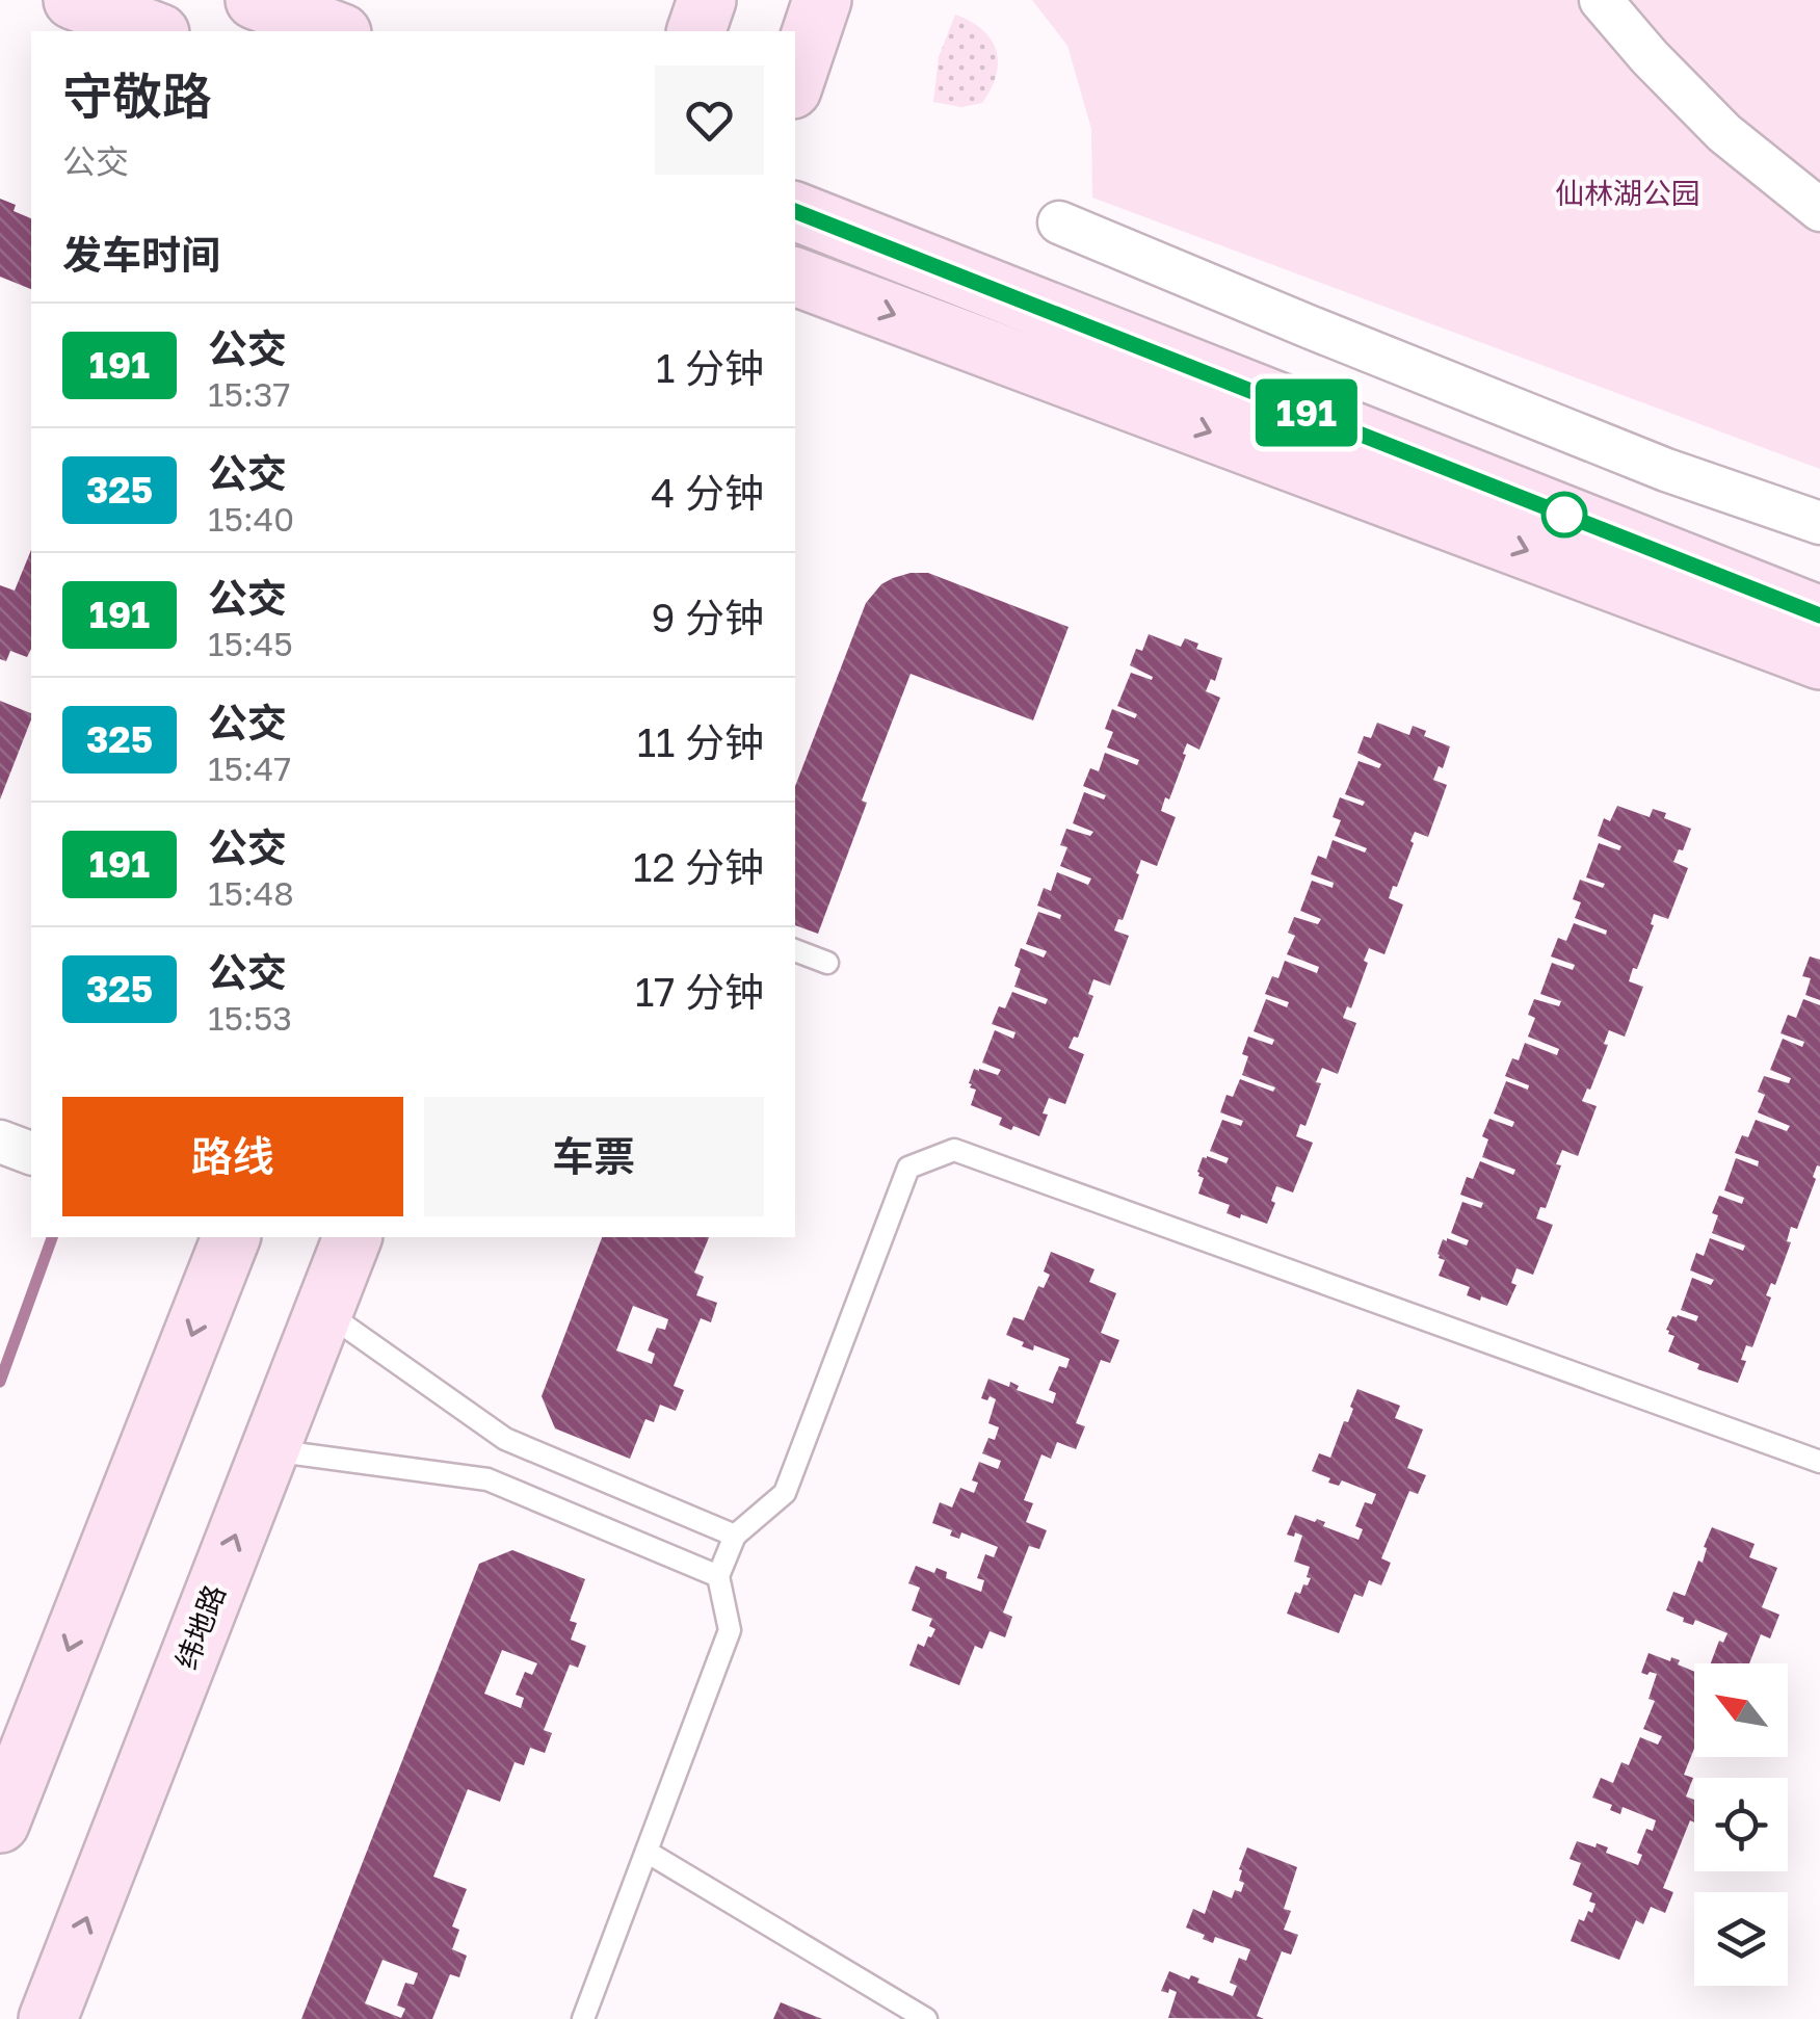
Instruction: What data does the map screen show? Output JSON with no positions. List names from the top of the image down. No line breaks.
{"streets":{"main road":["纬地路"]},"parks":["仙林湖公园"],"lines":["bus line 191"],"north":"top left","page":{"on_map":"191","heading":[["守敬路","公交"],"发车时间"],"list":[{"mark":"191","name":"公交","note":"15:37","value":"1 分钟"},{"mark":"325","name":"公交","note":"15:40","value":"4 分钟"},{"mark":"191","name":"公交","note":"15:45","value":"9 分钟"},{"mark":"325","name":"公交","note":"15:47","value":"11 分钟"},{"mark":"191","name":"公交","note":"15:48","value":"12 分钟"},{"mark":"325","name":"公交","note":"15:53","value":"17 分钟"}],"buttons":["路线","车票"]}}
